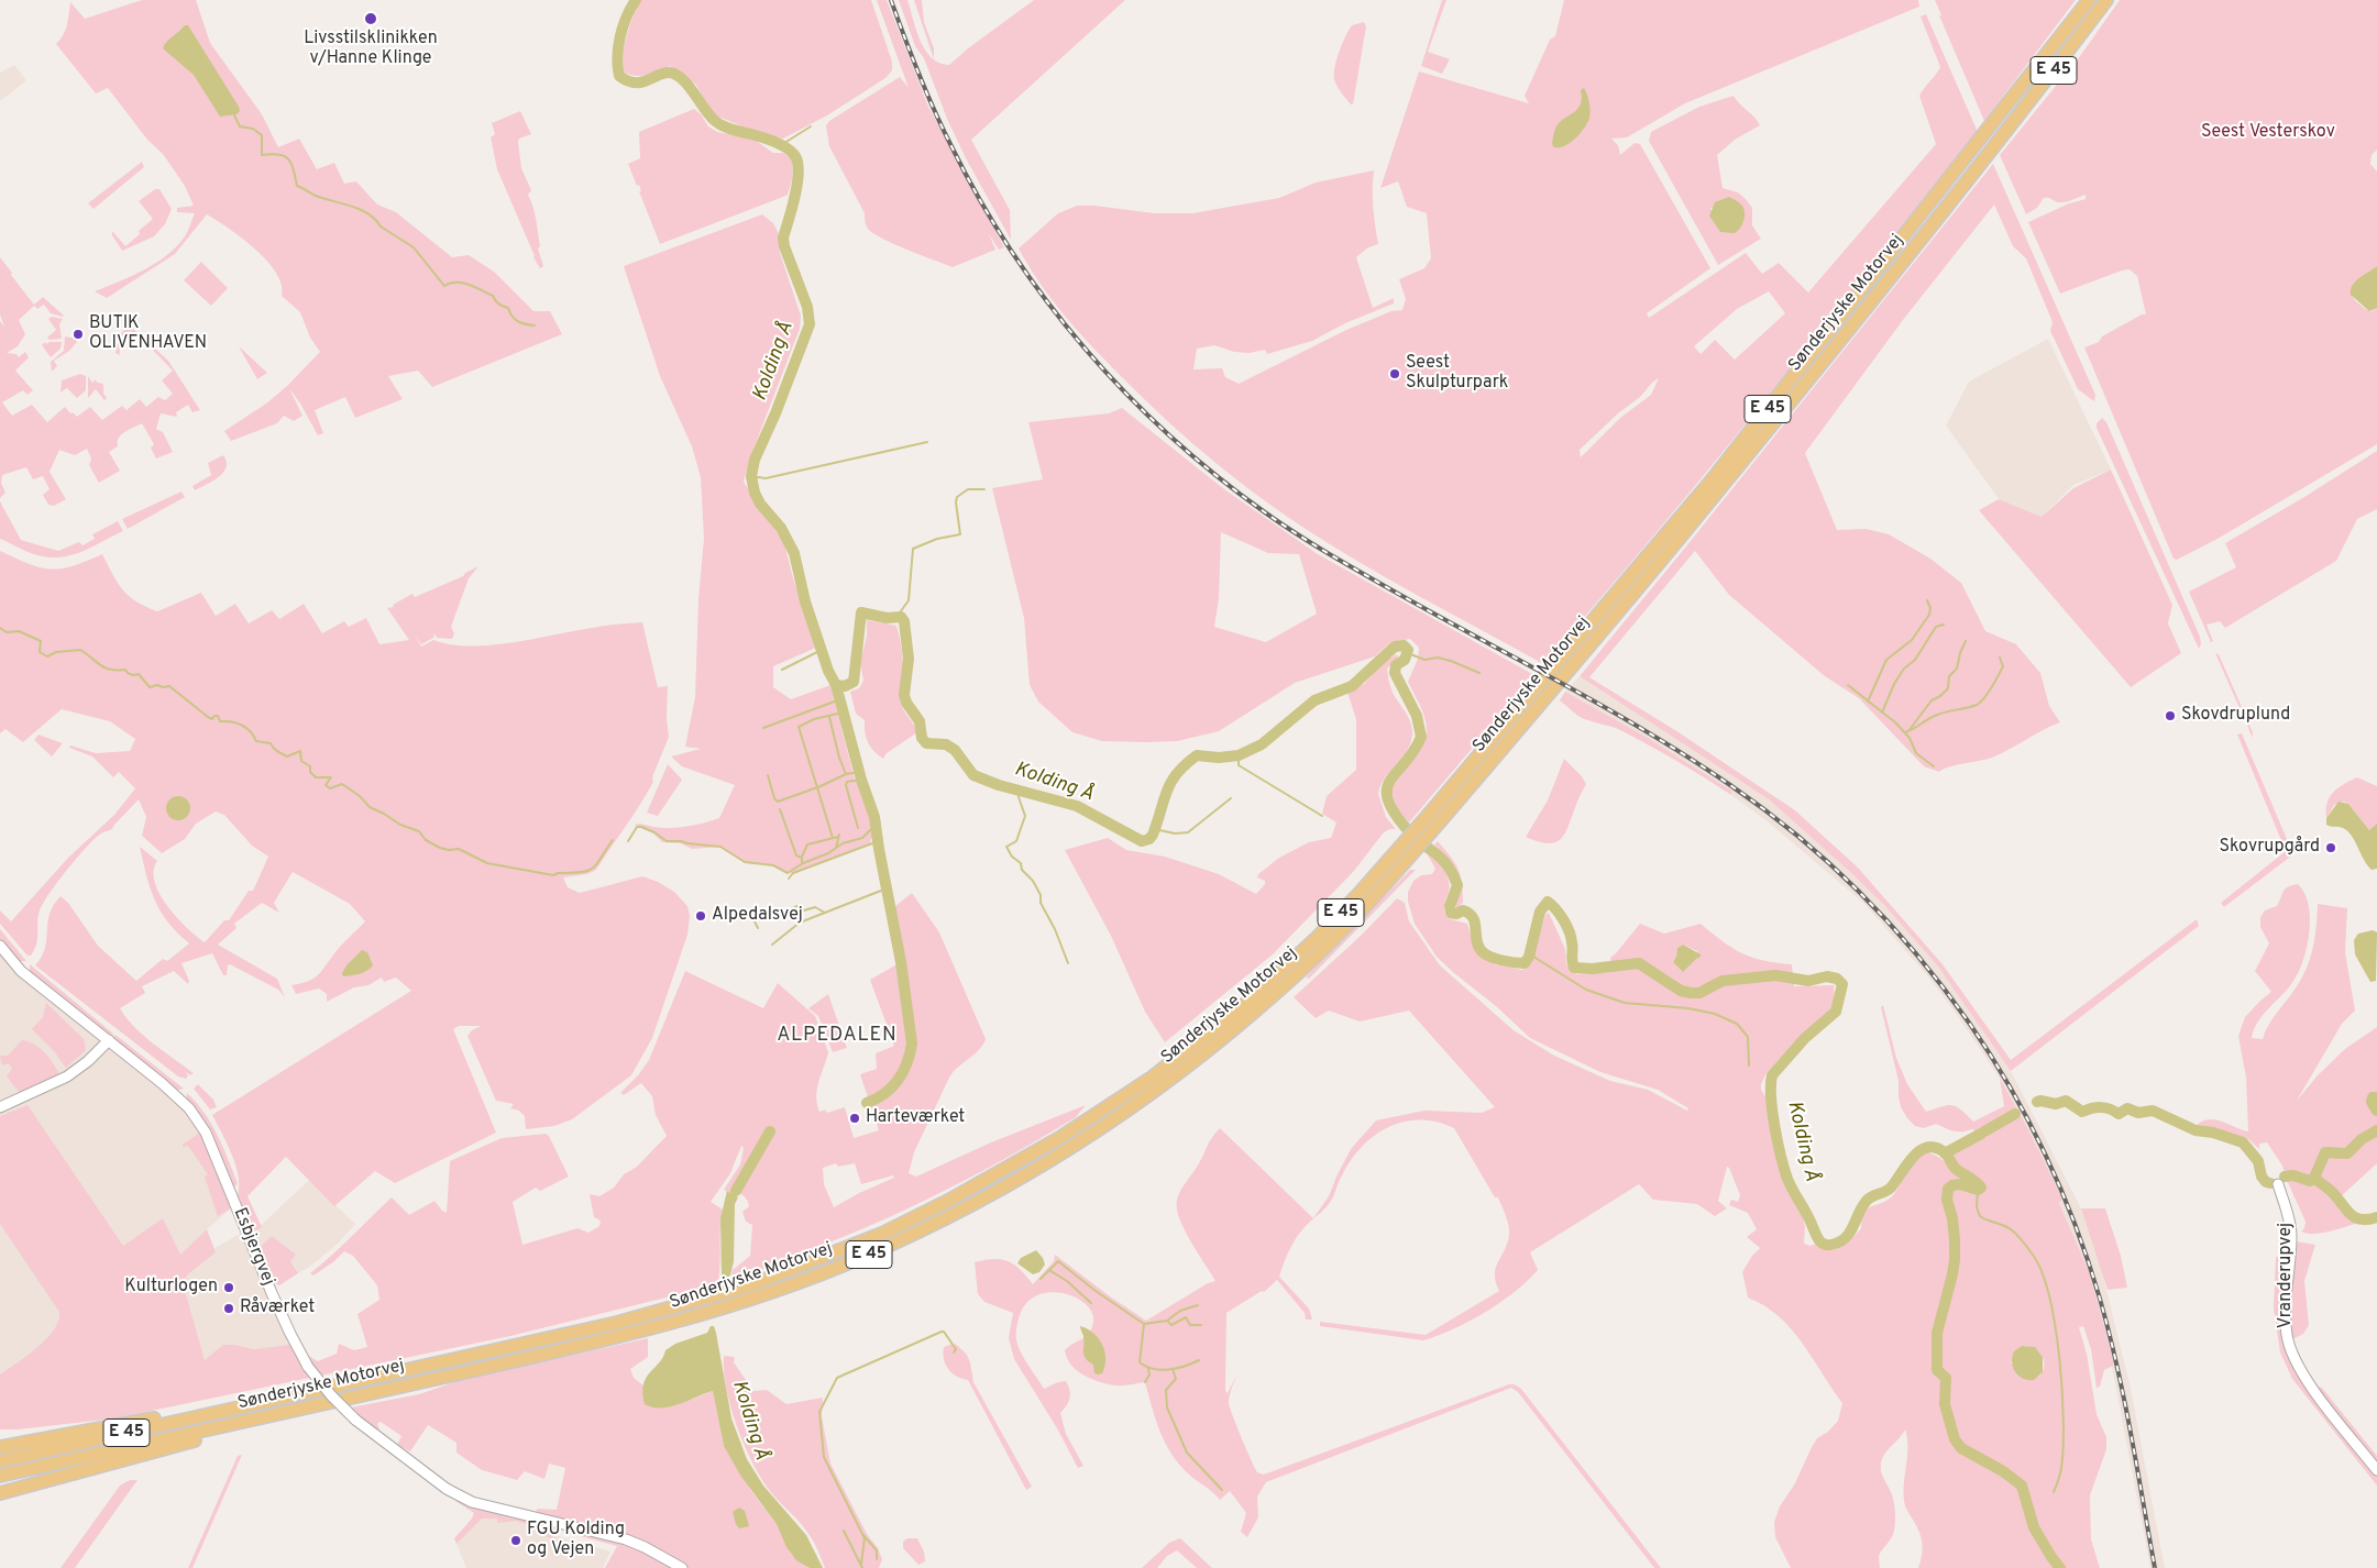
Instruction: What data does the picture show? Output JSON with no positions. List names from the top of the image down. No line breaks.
{"streets":{"highway":["E 45","Sønderjyske Motorvej"],"main road":["Esbjergvej","Vranderupvej"]},"districts":["ALPEDALEN"],"water":["Kolding Å"],"parks":["Seest Vesterskov"],"places":["Livsstilsklinikken v/Hanne Klinge","BUTIK OLIVENHAVEN","Seest Skulpturpark","Skovdruplund","Skovrupgård","Alpedalsvej","Harteværket","Kulturlogen","Råværket","FGU Kolding og Vejen"]}
